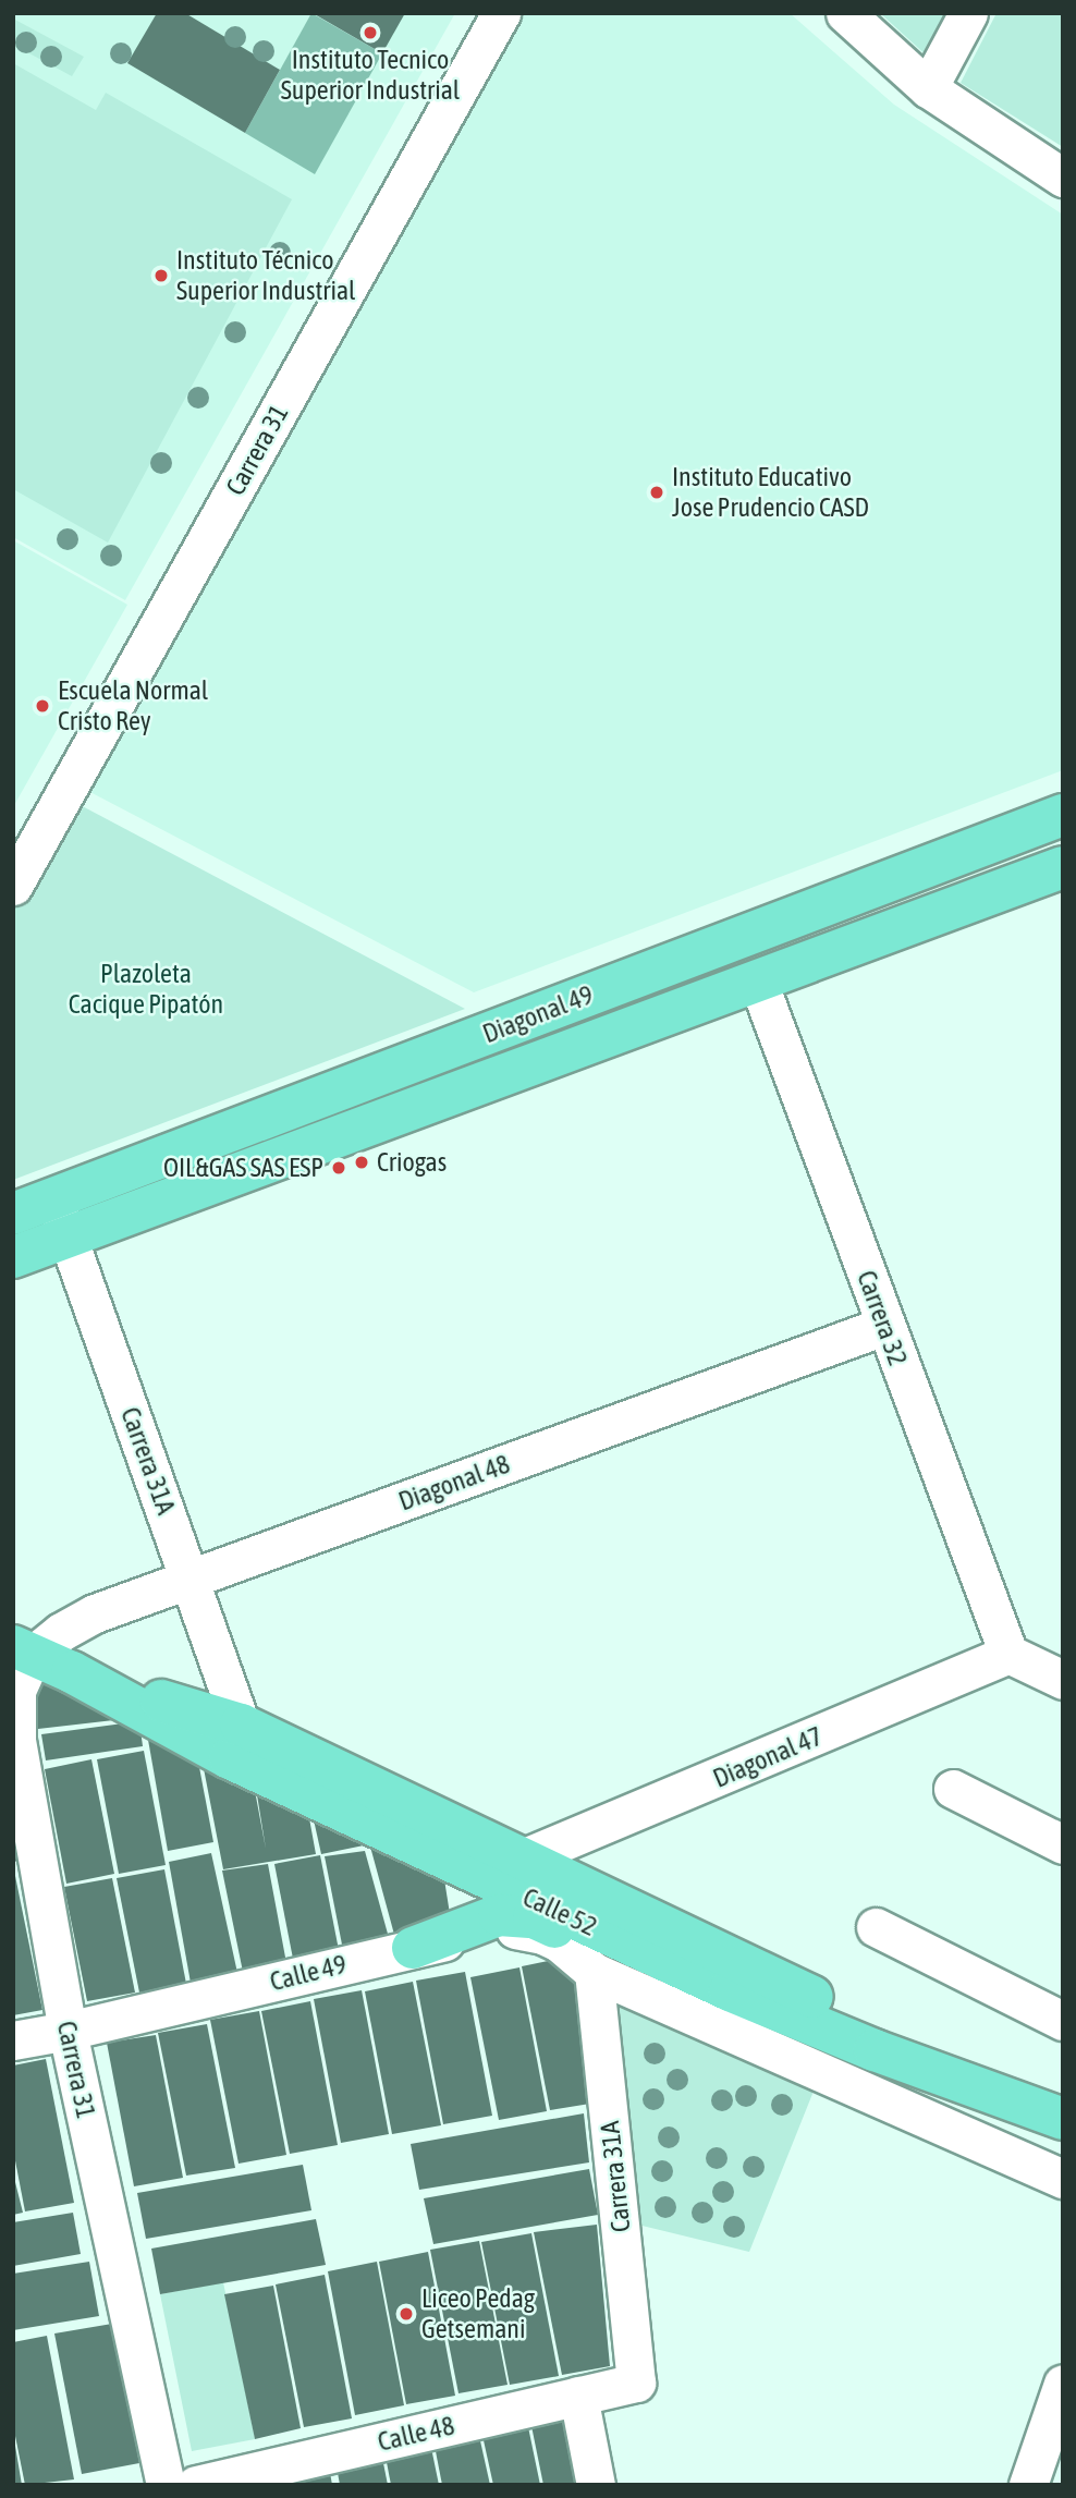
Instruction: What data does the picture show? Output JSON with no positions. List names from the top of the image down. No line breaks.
{"streets":{"main road":["Diagonal 49","Calle 52"],"street":["Carrera 31","Carrera 32","Carrera 31A","Diagonal 48","Diagonal 47","Calle 49","Calle 48"]},"crossings":[["Carrera 31","Diagonal 48"],["Carrera 31","Calle 52"],["Carrera 31","Calle 49"],["Diagonal 49","Carrera 32"],["Diagonal 49","Carrera 31A"],["Carrera 32","Diagonal 48"],["Carrera 32","Diagonal 47"],["Carrera 31A","Diagonal 48"],["Carrera 31A","Calle 52"],["Carrera 31A","Calle 49"],["Carrera 31A","Calle 48"],["Diagonal 48","Calle 52"],["Diagonal 47","Calle 52"]],"parks":["Plazoleta Cacique Pipatón"],"places":["Instituto Tecnico Superior Industrial","Instituto Técnico Superior Industrial","Instituto Educativo Jose Prudencio CASD","Escuela Normal Cristo Rey","Criogas","OIL&GAS SAS ESP","Liceo Pedag Getsemani"]}
